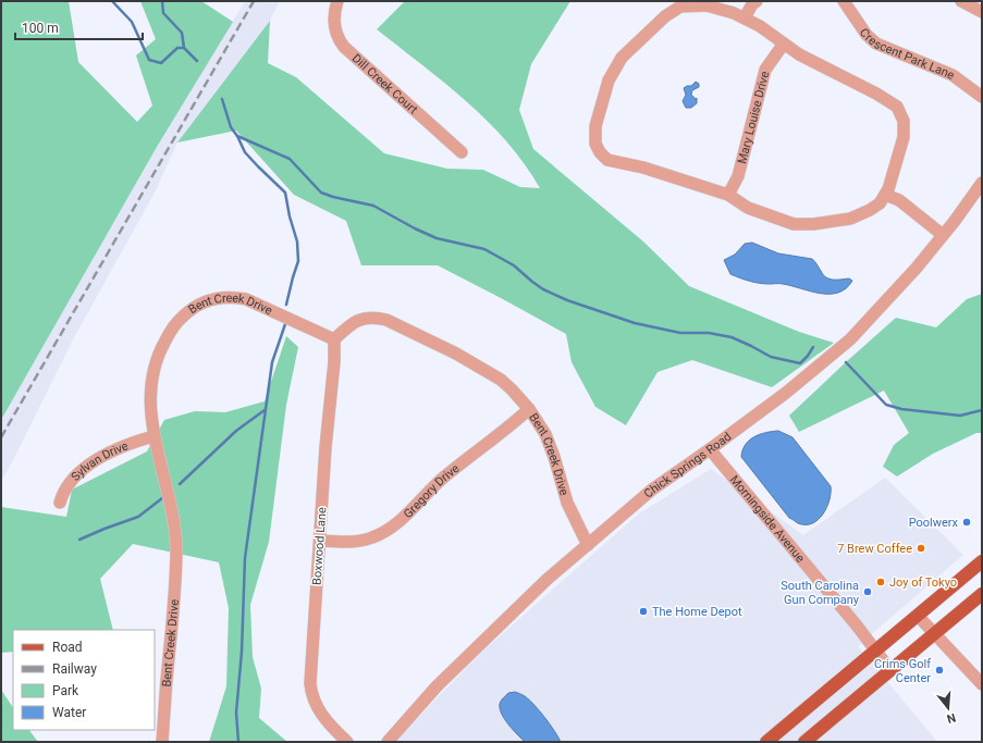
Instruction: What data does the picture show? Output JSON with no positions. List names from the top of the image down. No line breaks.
{"streets":{"street":["Crescent Park Lane","Dill Creek Court","Mary Louise Drive","Bent Creek Drive","Sylvan Drive","Chick Springs Road","Gregory Drive","Morningside Avenue","Boxwood Lane"]},"crossings":[["Bent Creek Drive","Sylvan Drive"],["Bent Creek Drive","Chick Springs Road"],["Bent Creek Drive","Gregory Drive"],["Bent Creek Drive","Boxwood Lane"],["Chick Springs Road","Morningside Avenue"],["Gregory Drive","Boxwood Lane"]],"places":["Poolwerx","7 Brew Coffee","Joy of Tokyo","South Carolina Gun Company","The Home Depot","Crims Golf Center"],"legend":["Road","Railway","Park","Water"],"scale_bar":"100 m","north":"bottom"}
